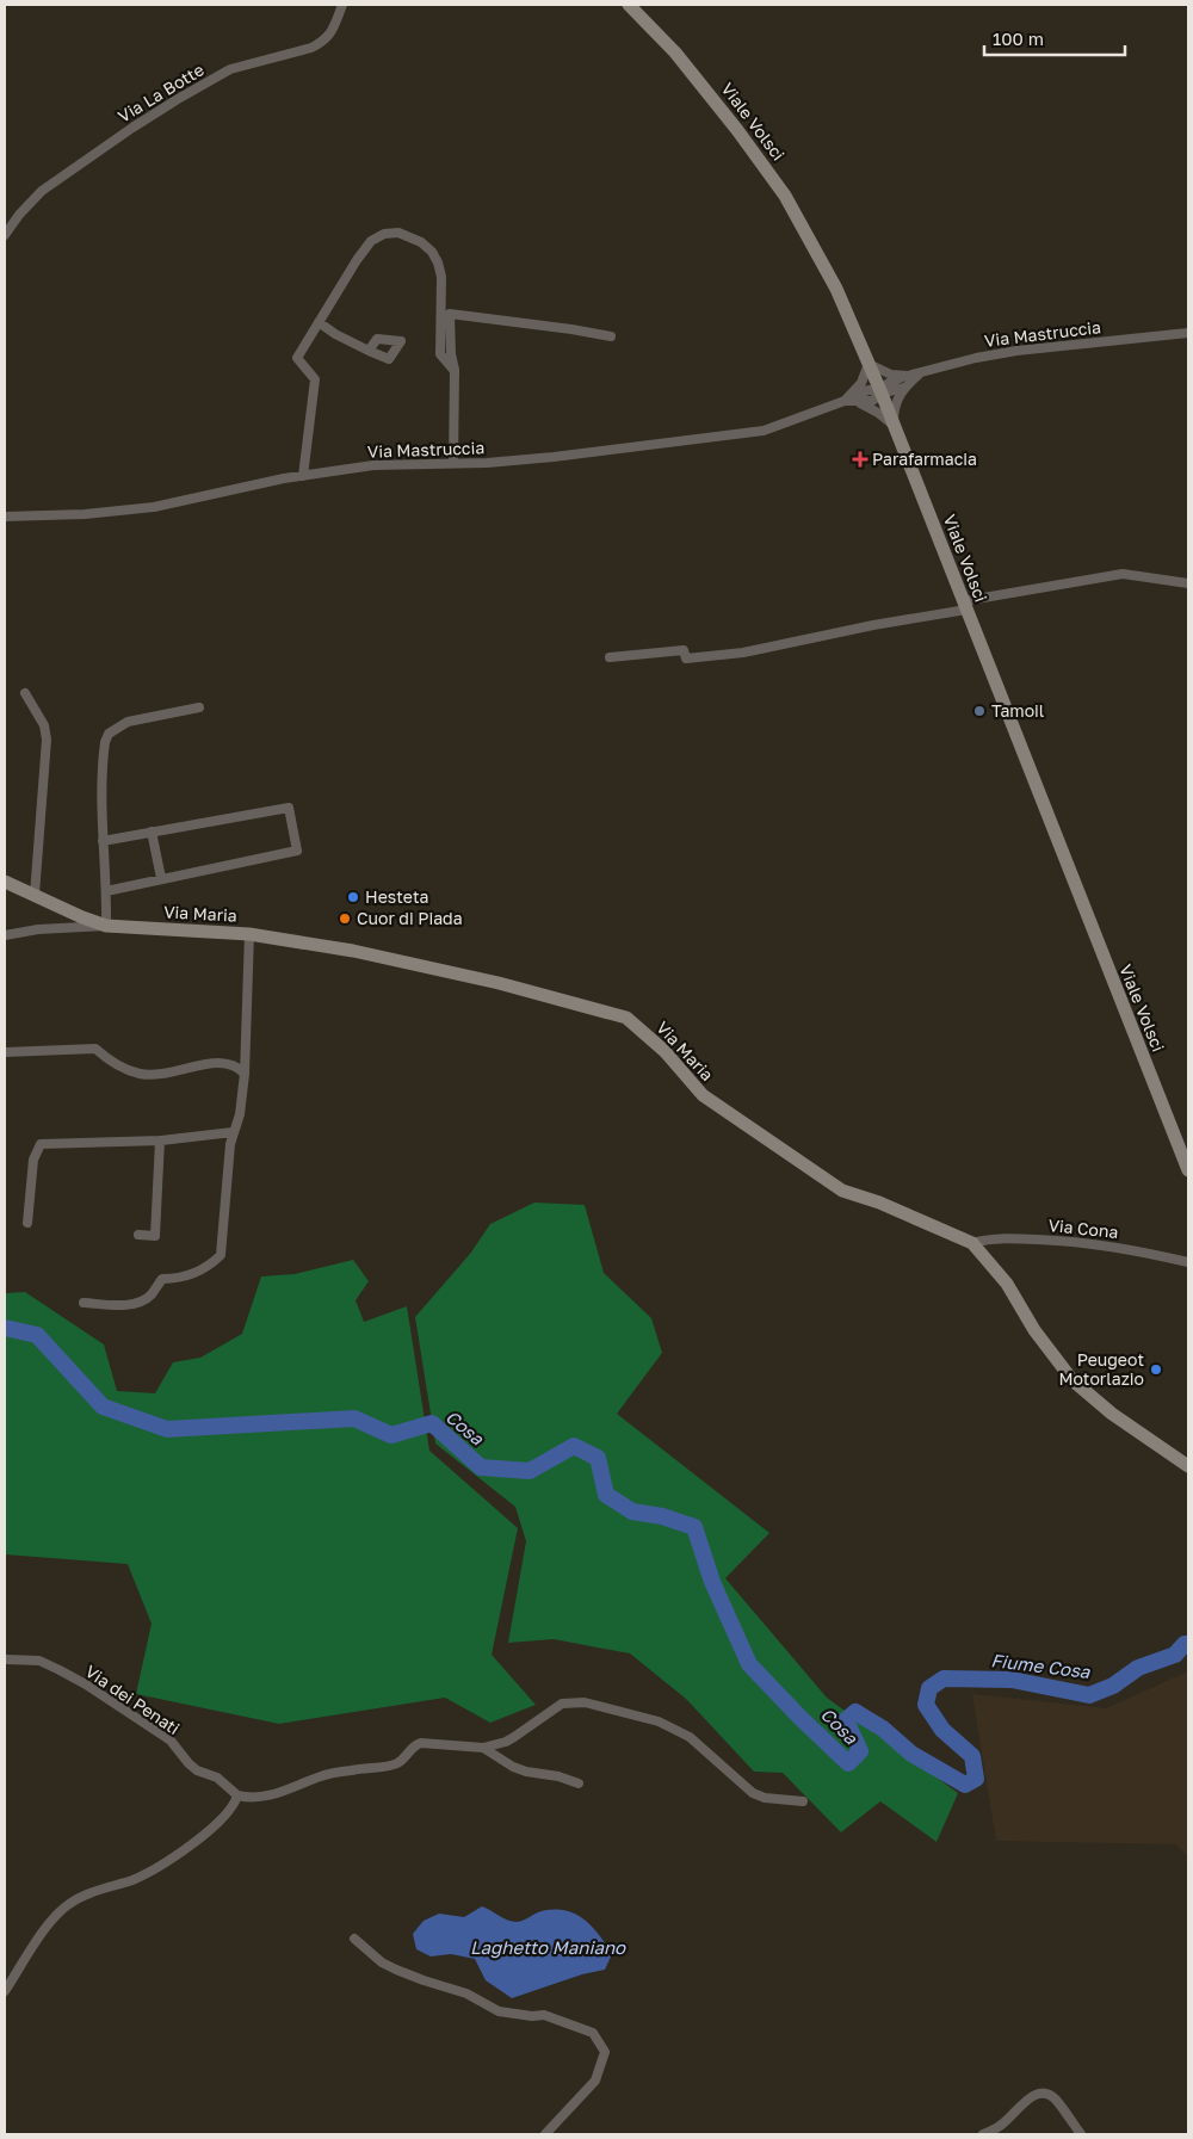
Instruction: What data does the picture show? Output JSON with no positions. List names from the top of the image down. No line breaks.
{"streets":{"street":["Via La Botte","Viale Volsci","Via Mastruccia","Via Maria","Via Cona","Via dei Penati"]},"crossings":[["Viale Volsci","Via Mastruccia"],["Via Maria","Via Cona"]],"water":["Cosa","Fiume Cosa","Laghetto Maniano"],"places":{"health":["Parafarmacia"],"other":["Tamoil","Hesteta","Cuor di Piada","Peugeot Motorlazio"]},"scale_bar":"100 m"}
